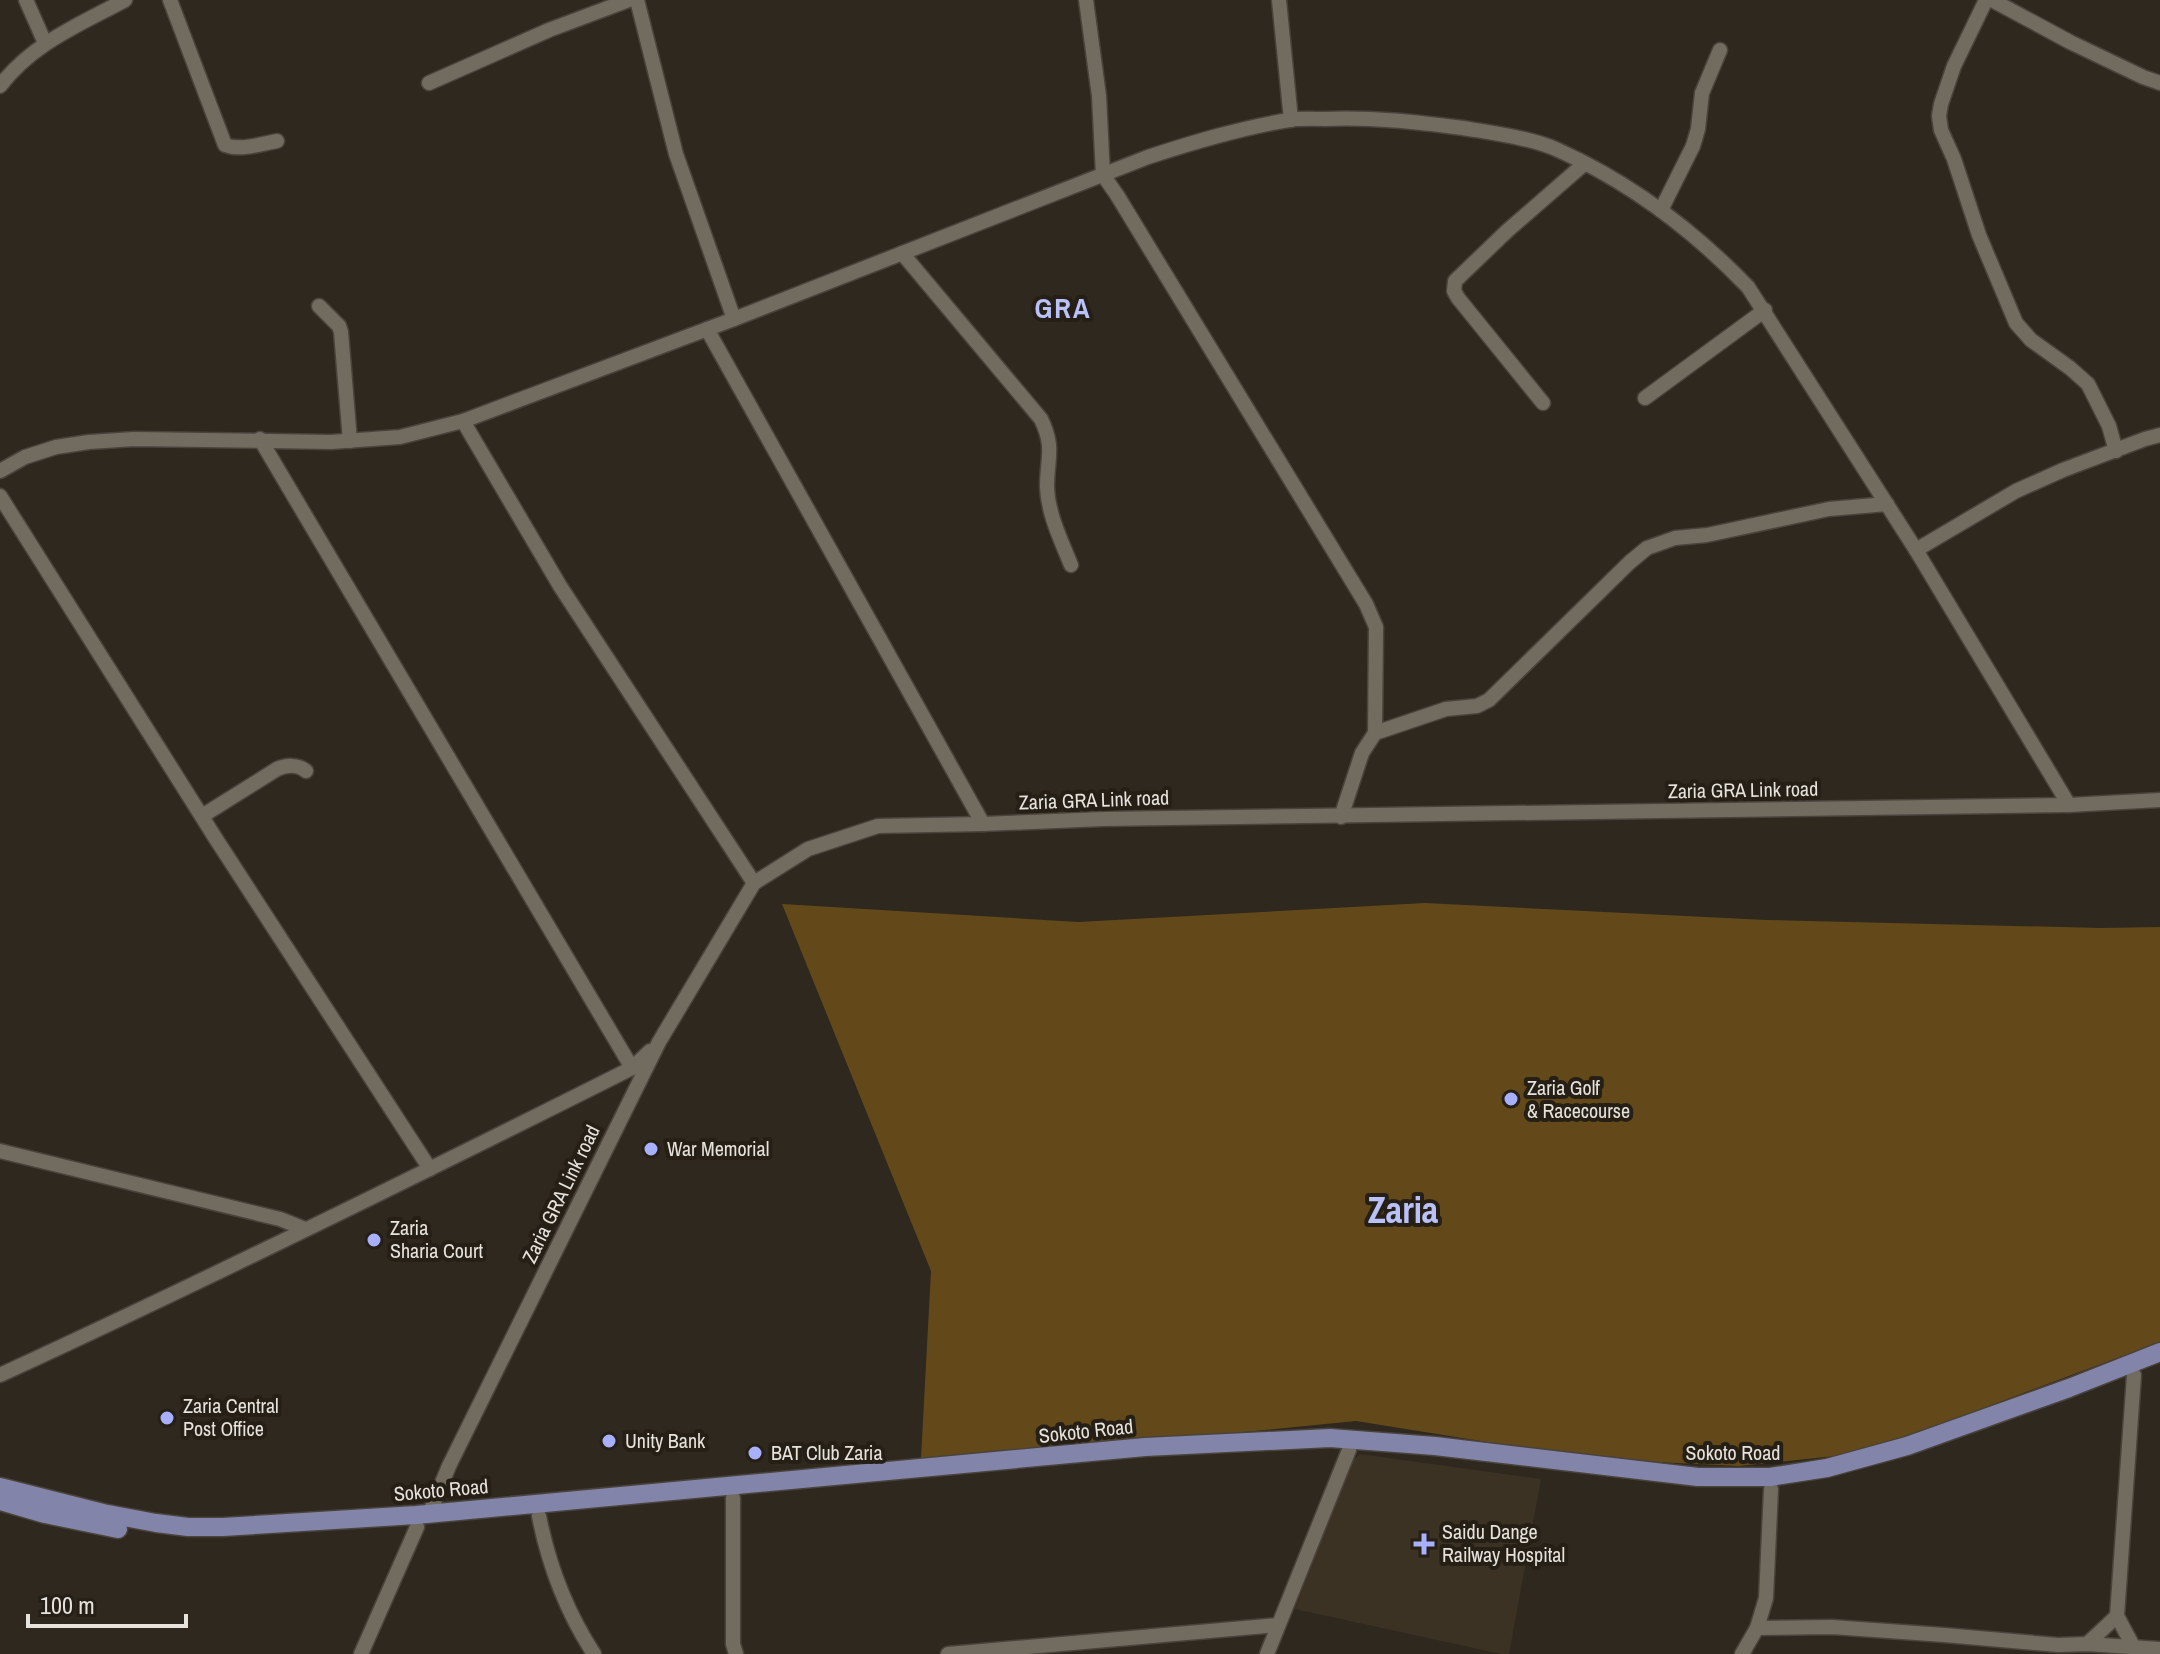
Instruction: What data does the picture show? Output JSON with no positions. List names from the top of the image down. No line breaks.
{"streets":{"main road":["Sokoto Road"],"street":["Zaria GRA Link road"]},"crossings":[["Zaria GRA Link road","Sokoto Road"]],"districts":["GRA","Zaria"],"places":{"other":["Zaria Golf & Racecourse","War Memorial","Zaria Sharia Court","Zaria Central Post Office","Unity Bank","BAT Club Zaria"],"health":["Saidu Dange Railway Hospital"]},"scale_bar":"100 m"}
